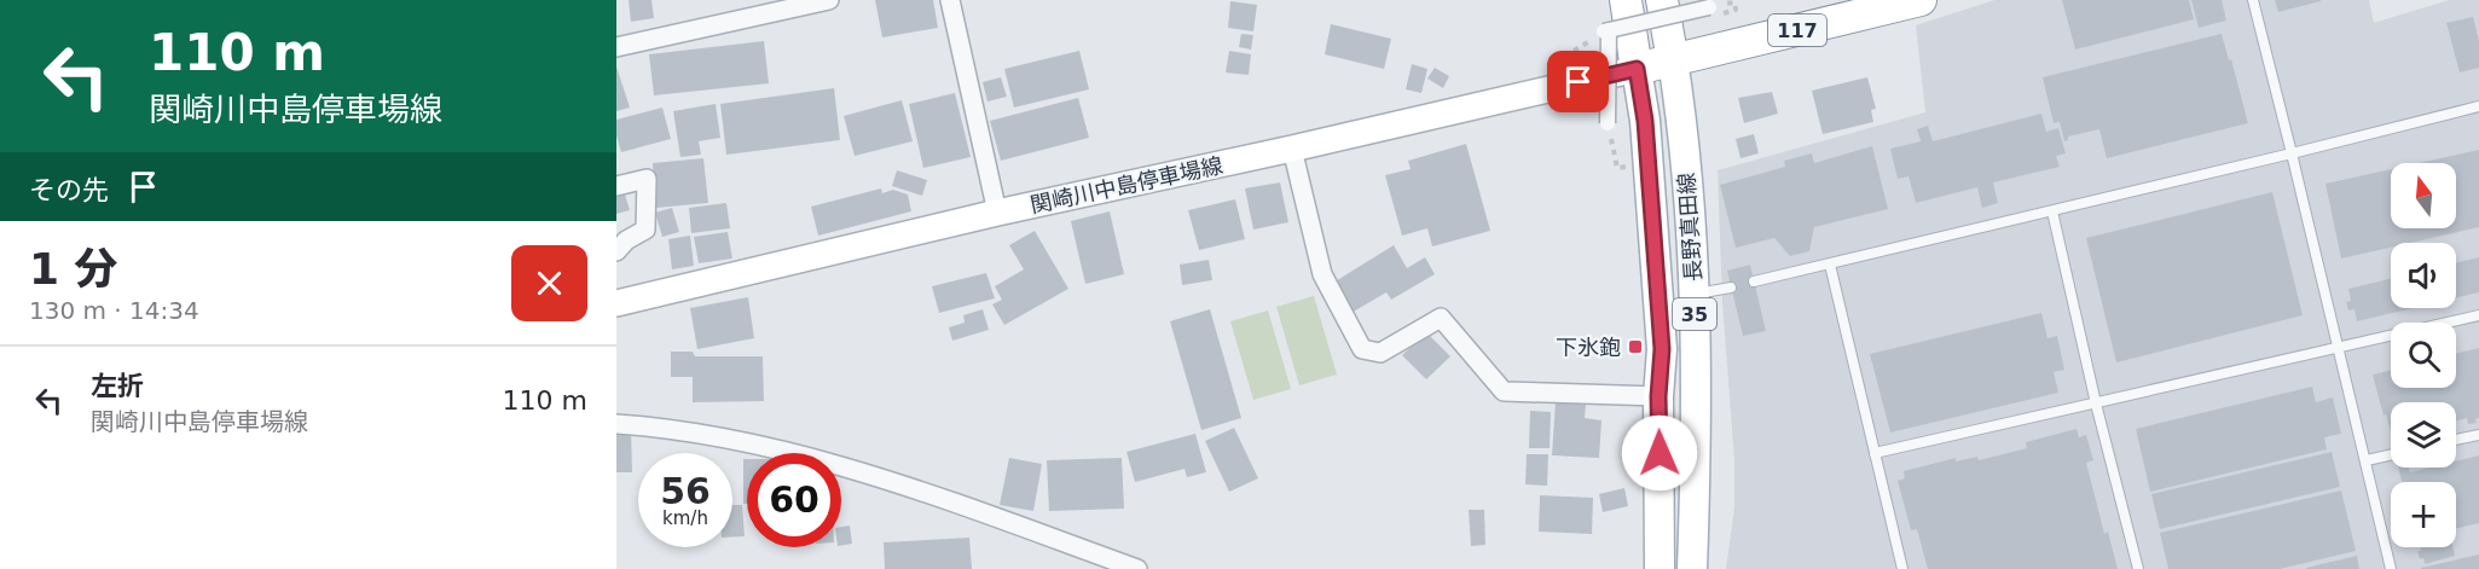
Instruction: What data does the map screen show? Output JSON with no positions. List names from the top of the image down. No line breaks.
{"streets":{"highway":["117"],"main road":["関崎川中島停車場線","長野真田線","35"]},"crossings":[["117","関崎川中島停車場線"],["117","長野真田線"],["関崎川中島停車場線","長野真田線"]],"places":{"transit":["下氷鉋"]},"north":"top","page":{"turn":["110 m","関崎川中島停車場線"],"then":"その先","map_buttons":"+","heading":["1 分","130 m · 14:34"],"list":[{"name":"左折","note":"関崎川中島停車場線","value":"110 m"}],"speed":"56 km/h","limit":"60"}}
